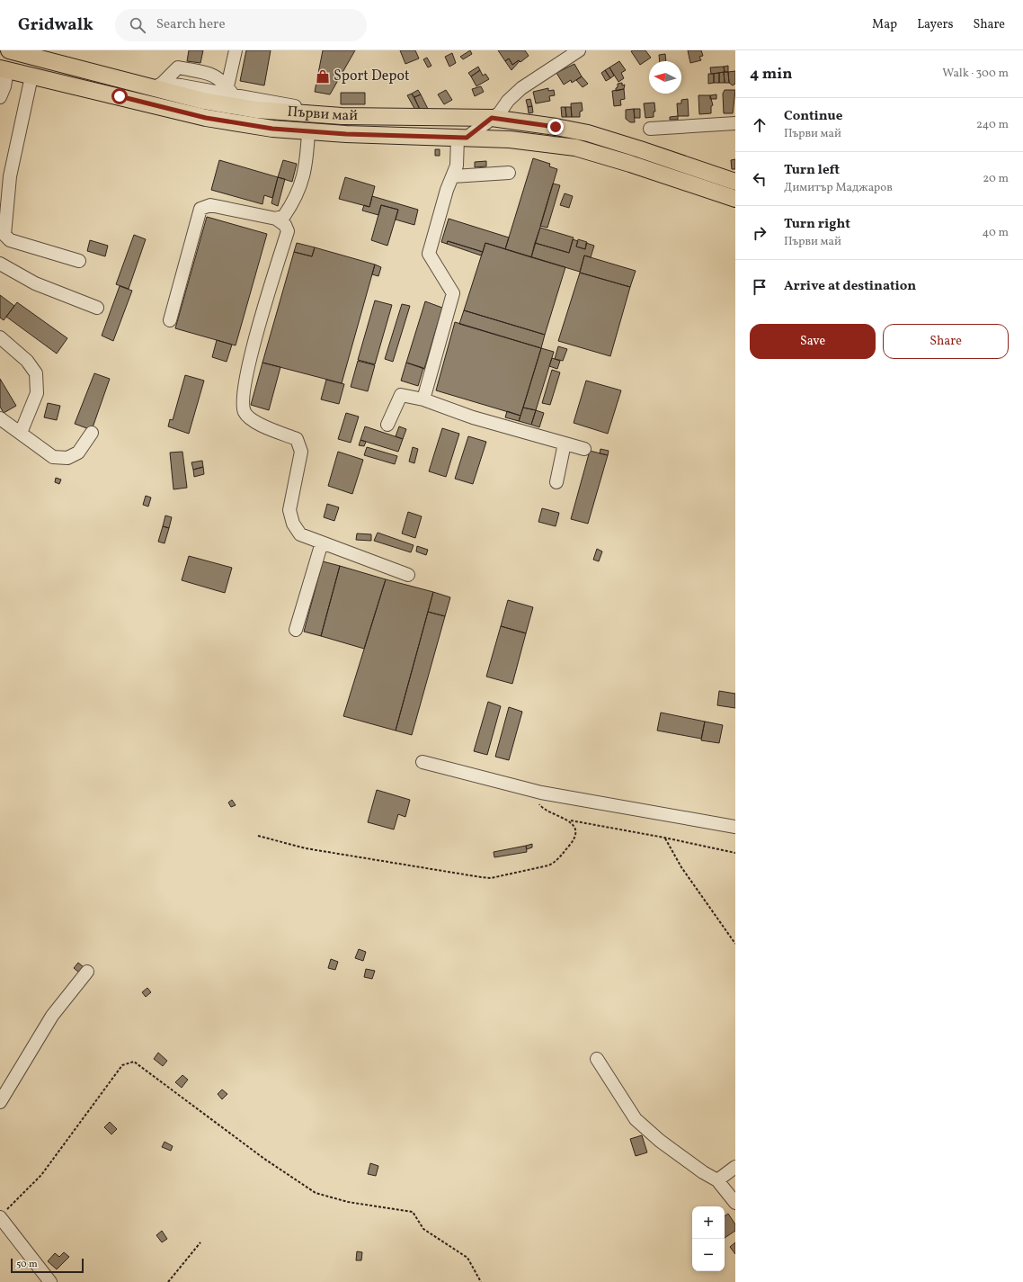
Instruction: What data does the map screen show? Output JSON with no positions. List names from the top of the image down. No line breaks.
{"streets":{"main road":["Първи май"]},"places":{"shop":["Sport Depot"]},"scale_bar":"50 m","north":"left","page":{"header":"Gridwalk","search":"Search here","nav":["Map","Layers","Share"],"heading":["4 min","Walk · 300 m"],"list":[["Continue","Първи май","240 m"],["Turn left","Димитър Маджаров","20 m"],["Turn right","Първи май","40 m"],"Arrive at destination"],"buttons":["Save","Share"],"map_buttons":["+","−"],"scale":"50 m"}}
